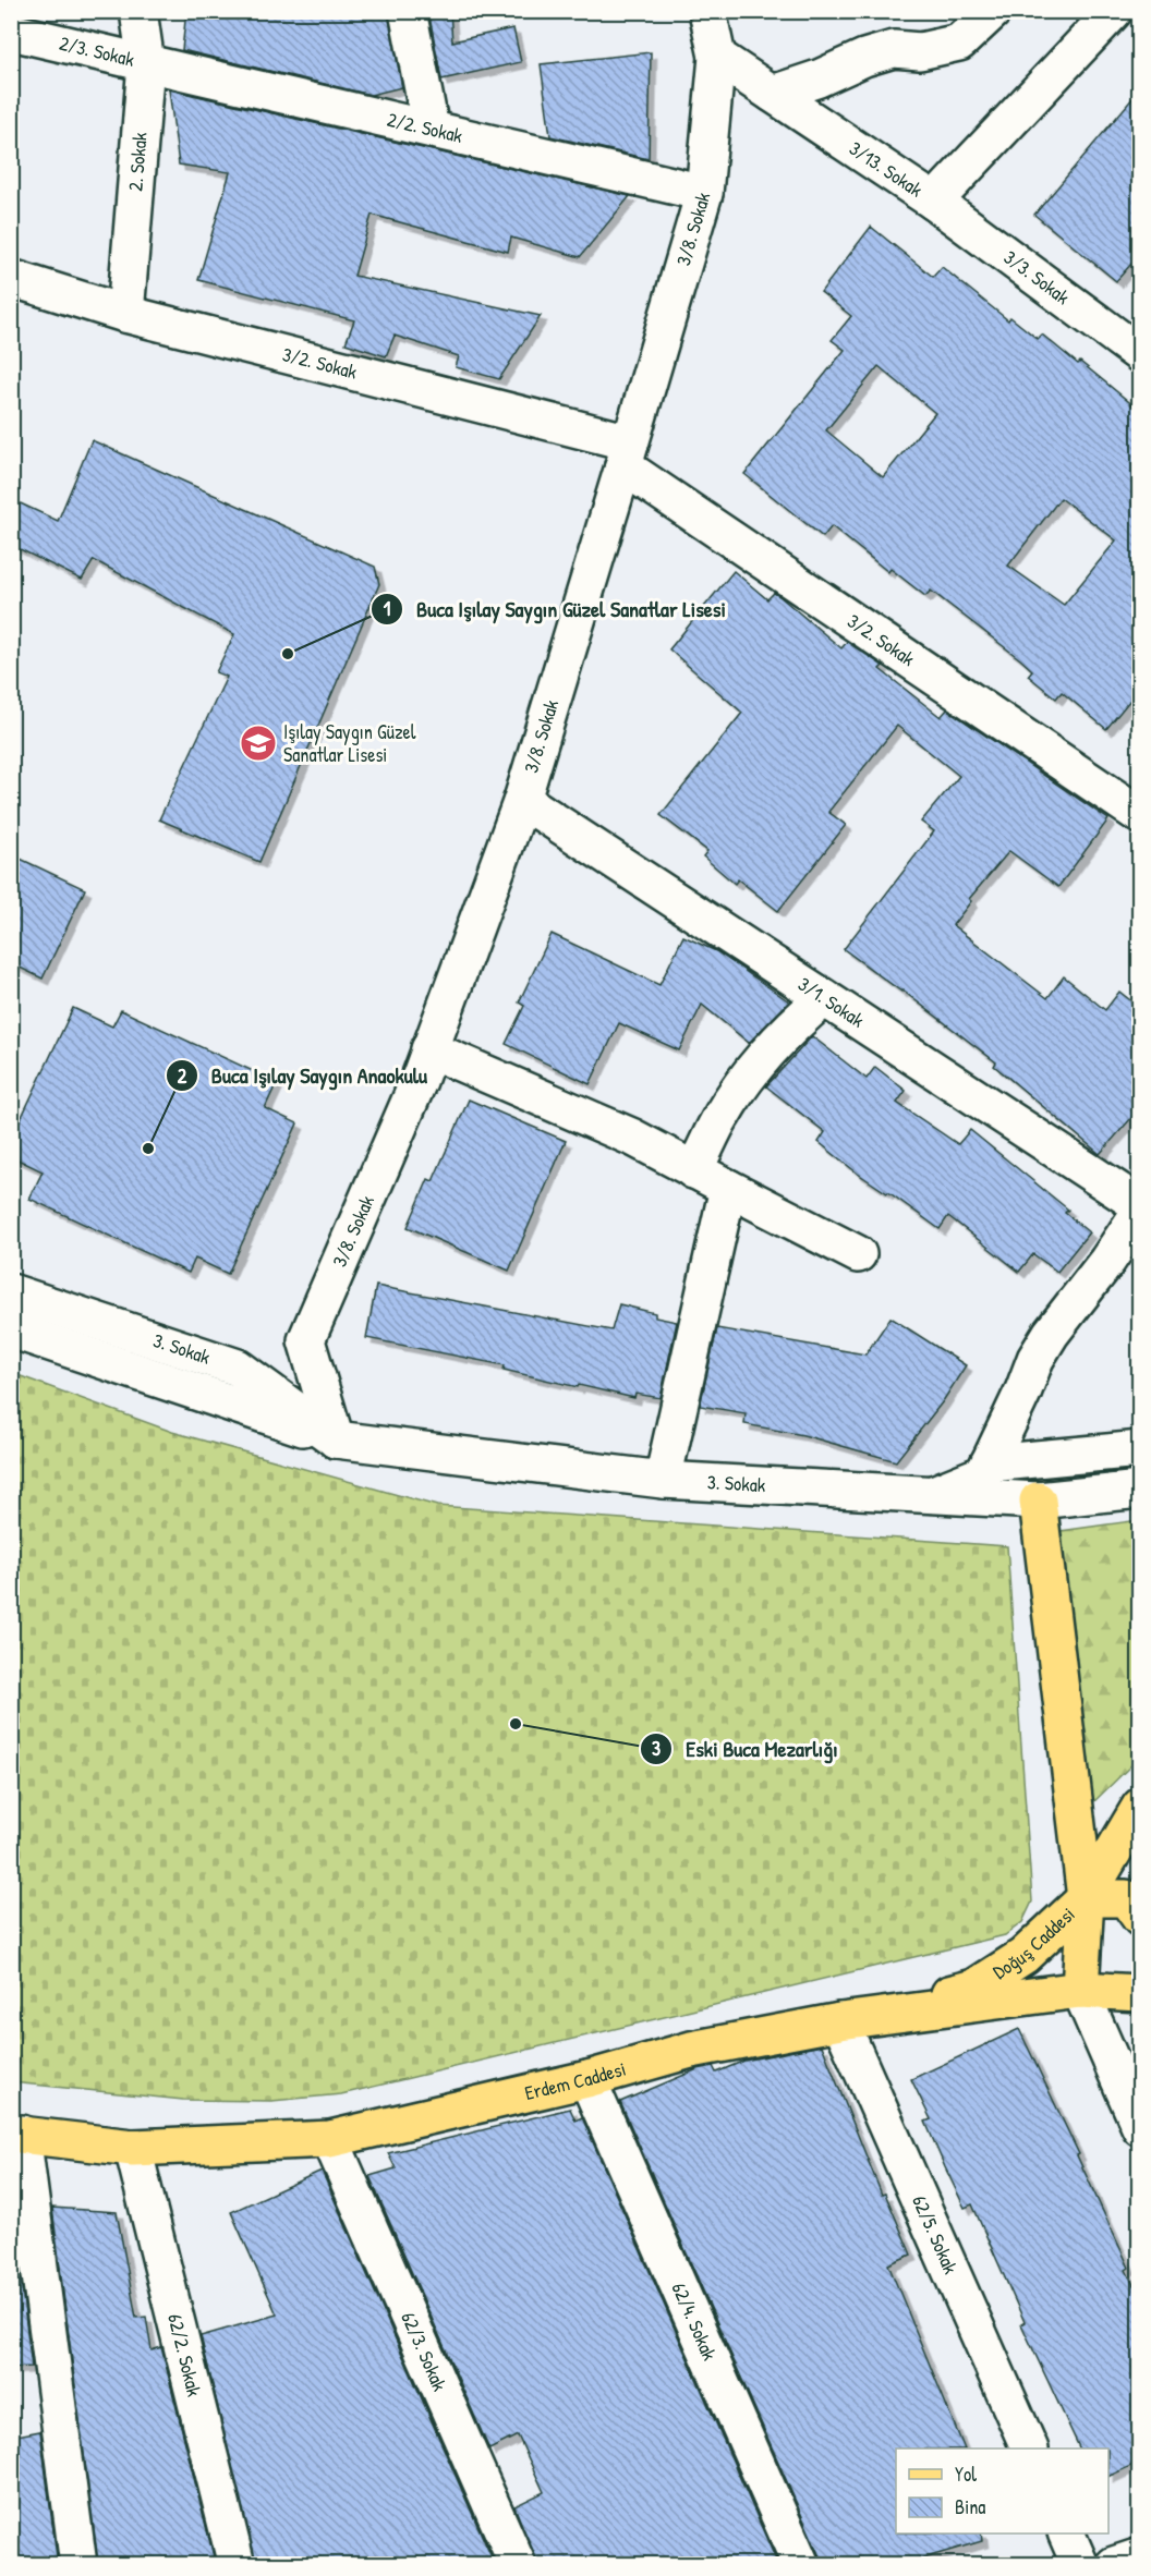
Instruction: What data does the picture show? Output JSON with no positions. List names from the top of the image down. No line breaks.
{"streets":{"main road":["Doğuş Caddesi","Erdem Caddesi"],"street":["2/3. Sokak","2/2. Sokak","2. Sokak","3/13. Sokak","3/8. Sokak","3/3. Sokak","3/2. Sokak","3/1. Sokak","3. Sokak","62/5. Sokak","62/4. Sokak","62/3. Sokak","62/2. Sokak"]},"crossings":[["2/3. Sokak","2/2. Sokak"],["2/3. Sokak","2. Sokak"],["2/2. Sokak","2. Sokak"],["2/2. Sokak","3/8. Sokak"],["2. Sokak","3/2. Sokak"],["3/13. Sokak","3/8. Sokak"],["3/13. Sokak","3/3. Sokak"],["3/8. Sokak","3/2. Sokak"],["3/8. Sokak","3/1. Sokak"],["3/8. Sokak","3. Sokak"],["Doğuş Caddesi","Erdem Caddesi"],["Erdem Caddesi","62/5. Sokak"],["Erdem Caddesi","62/4. Sokak"],["Erdem Caddesi","62/3. Sokak"],["Erdem Caddesi","62/2. Sokak"]],"places":{"other":["Buca Işılay Saygın Güzel Sanatlar Lisesi","Buca Işılay Saygın Anaokulu","Eski Buca Mezarlığı"],"school or university":["Işılay Saygın Güzel Sanatlar Lisesi"]},"legend":["Yol","Bina"]}
